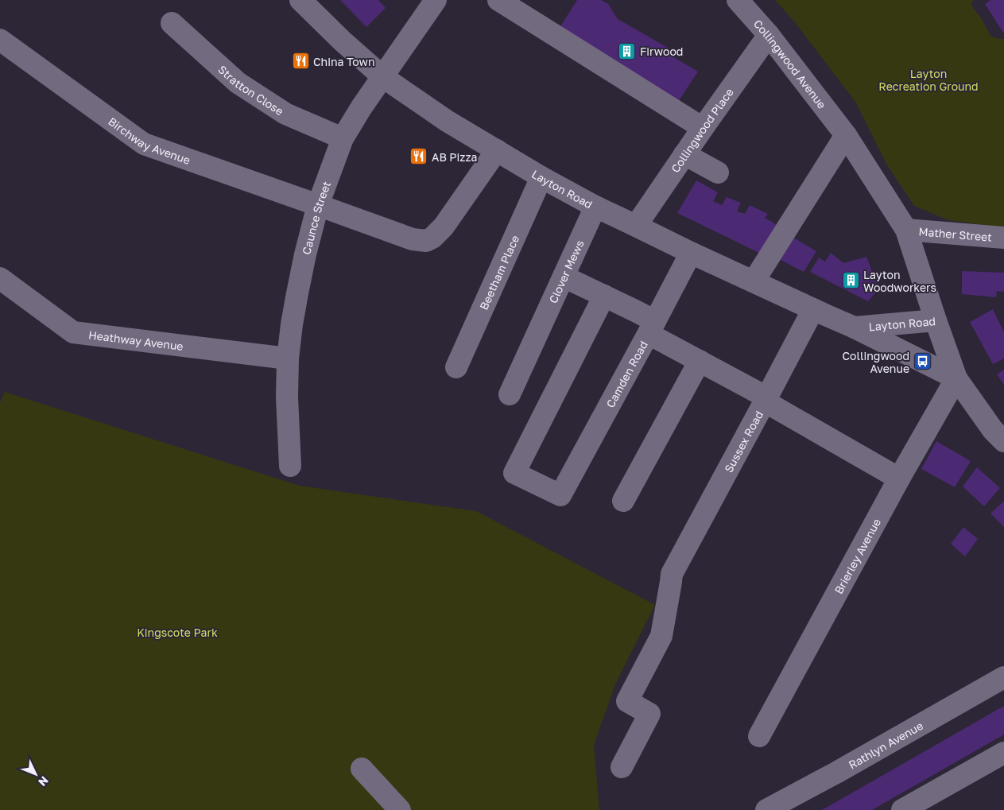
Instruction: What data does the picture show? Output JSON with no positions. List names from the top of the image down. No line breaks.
{"streets":{"street":["Collingwood Avenue","Stratton Close","Collingwood Place","Birchway Avenue","Layton Road","Caunce Street","Mather Street","Clover Mews","Beetham Place","Heathway Avenue","Camden Road","Sussex Road","Brierley Avenue","Rathlyn Avenue"]},"crossings":[["Collingwood Avenue","Collingwood Place"],["Collingwood Avenue","Layton Road"],["Collingwood Avenue","Mather Street"],["Stratton Close","Caunce Street"],["Collingwood Place","Layton Road"],["Birchway Avenue","Layton Road"],["Birchway Avenue","Caunce Street"],["Layton Road","Caunce Street"],["Layton Road","Clover Mews"],["Layton Road","Beetham Place"],["Layton Road","Camden Road"],["Layton Road","Sussex Road"],["Layton Road","Brierley Avenue"],["Caunce Street","Heathway Avenue"]],"parks":["Layton Recreation Ground","Kingscote Park"],"places":{"building":["Firwood","Layton Woodworkers"],"restaurant":["China Town","AB Pizza"],"bus stop":["Collingwood Avenue"]},"north":"bottom right"}
